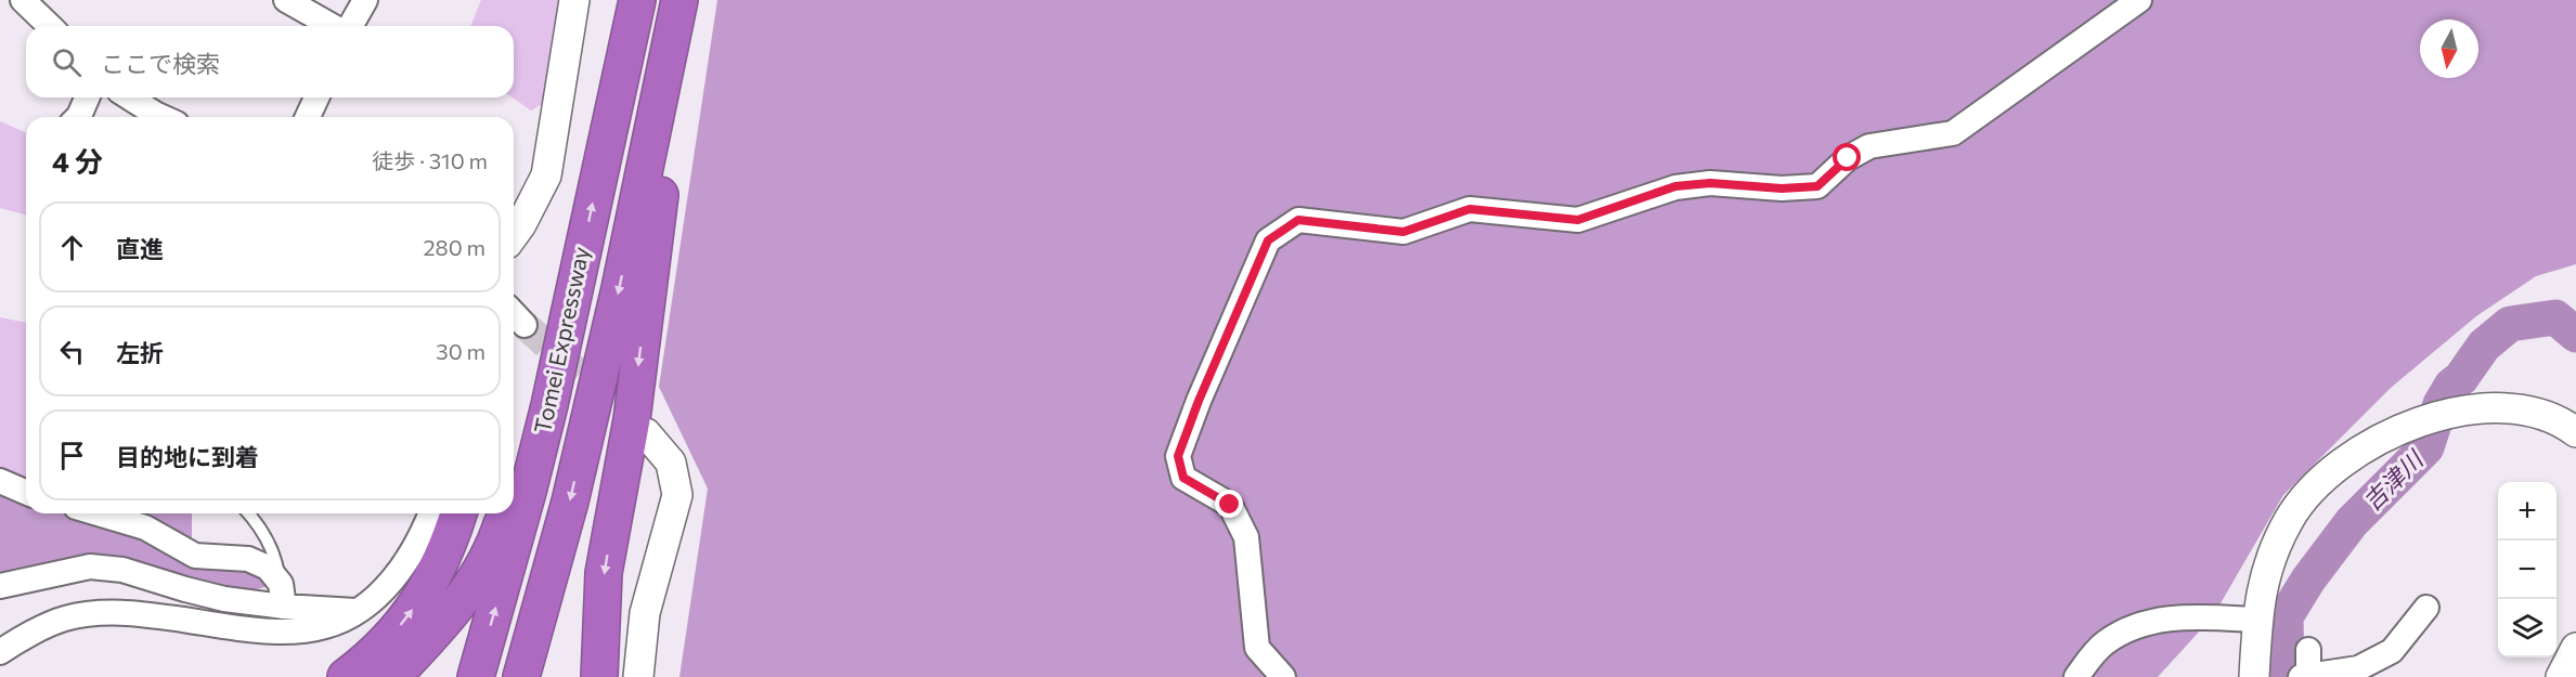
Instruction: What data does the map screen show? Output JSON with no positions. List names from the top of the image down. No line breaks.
{"streets":{"highway":["Tomei Expressway"]},"water":["吉津川"],"north":"bottom","page":{"search":"ここで検索","heading":["4 分","徒歩 · 310 m"],"list":[["直進","280 m"],["左折","30 m"],"目的地に到着"],"map_buttons":["+","−"]}}
